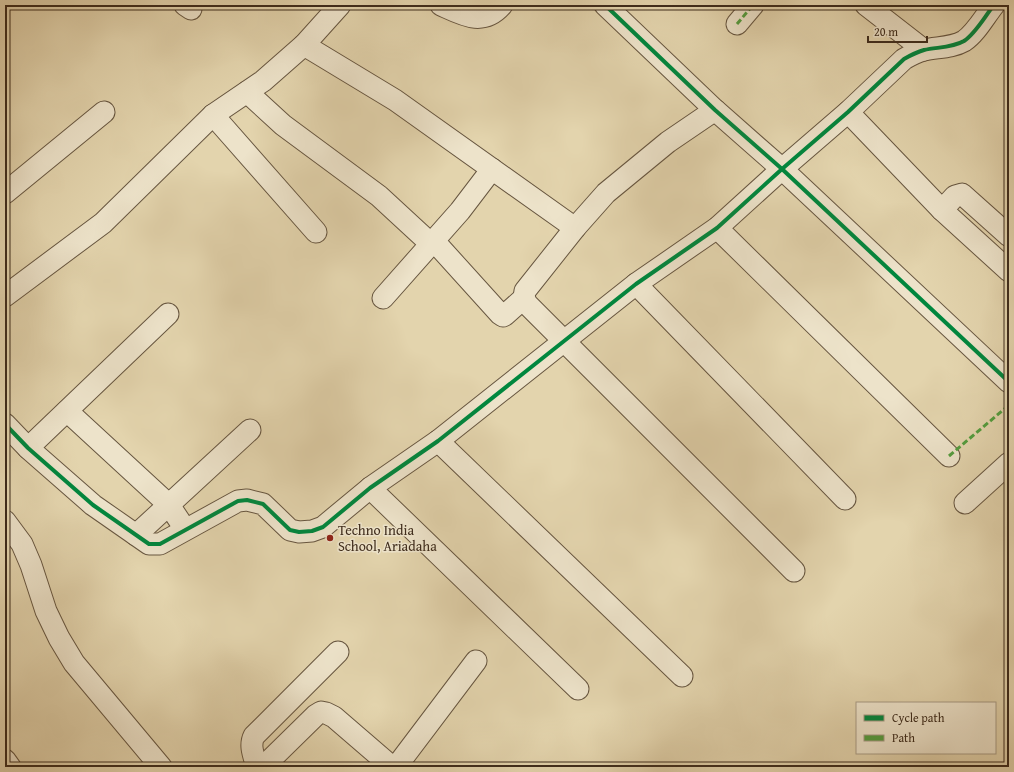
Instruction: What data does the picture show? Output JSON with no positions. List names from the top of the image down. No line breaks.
{"places":["Techno India School, Ariadaha"],"legend":["Cycle path","Path"],"scale_bar":"20 m"}
